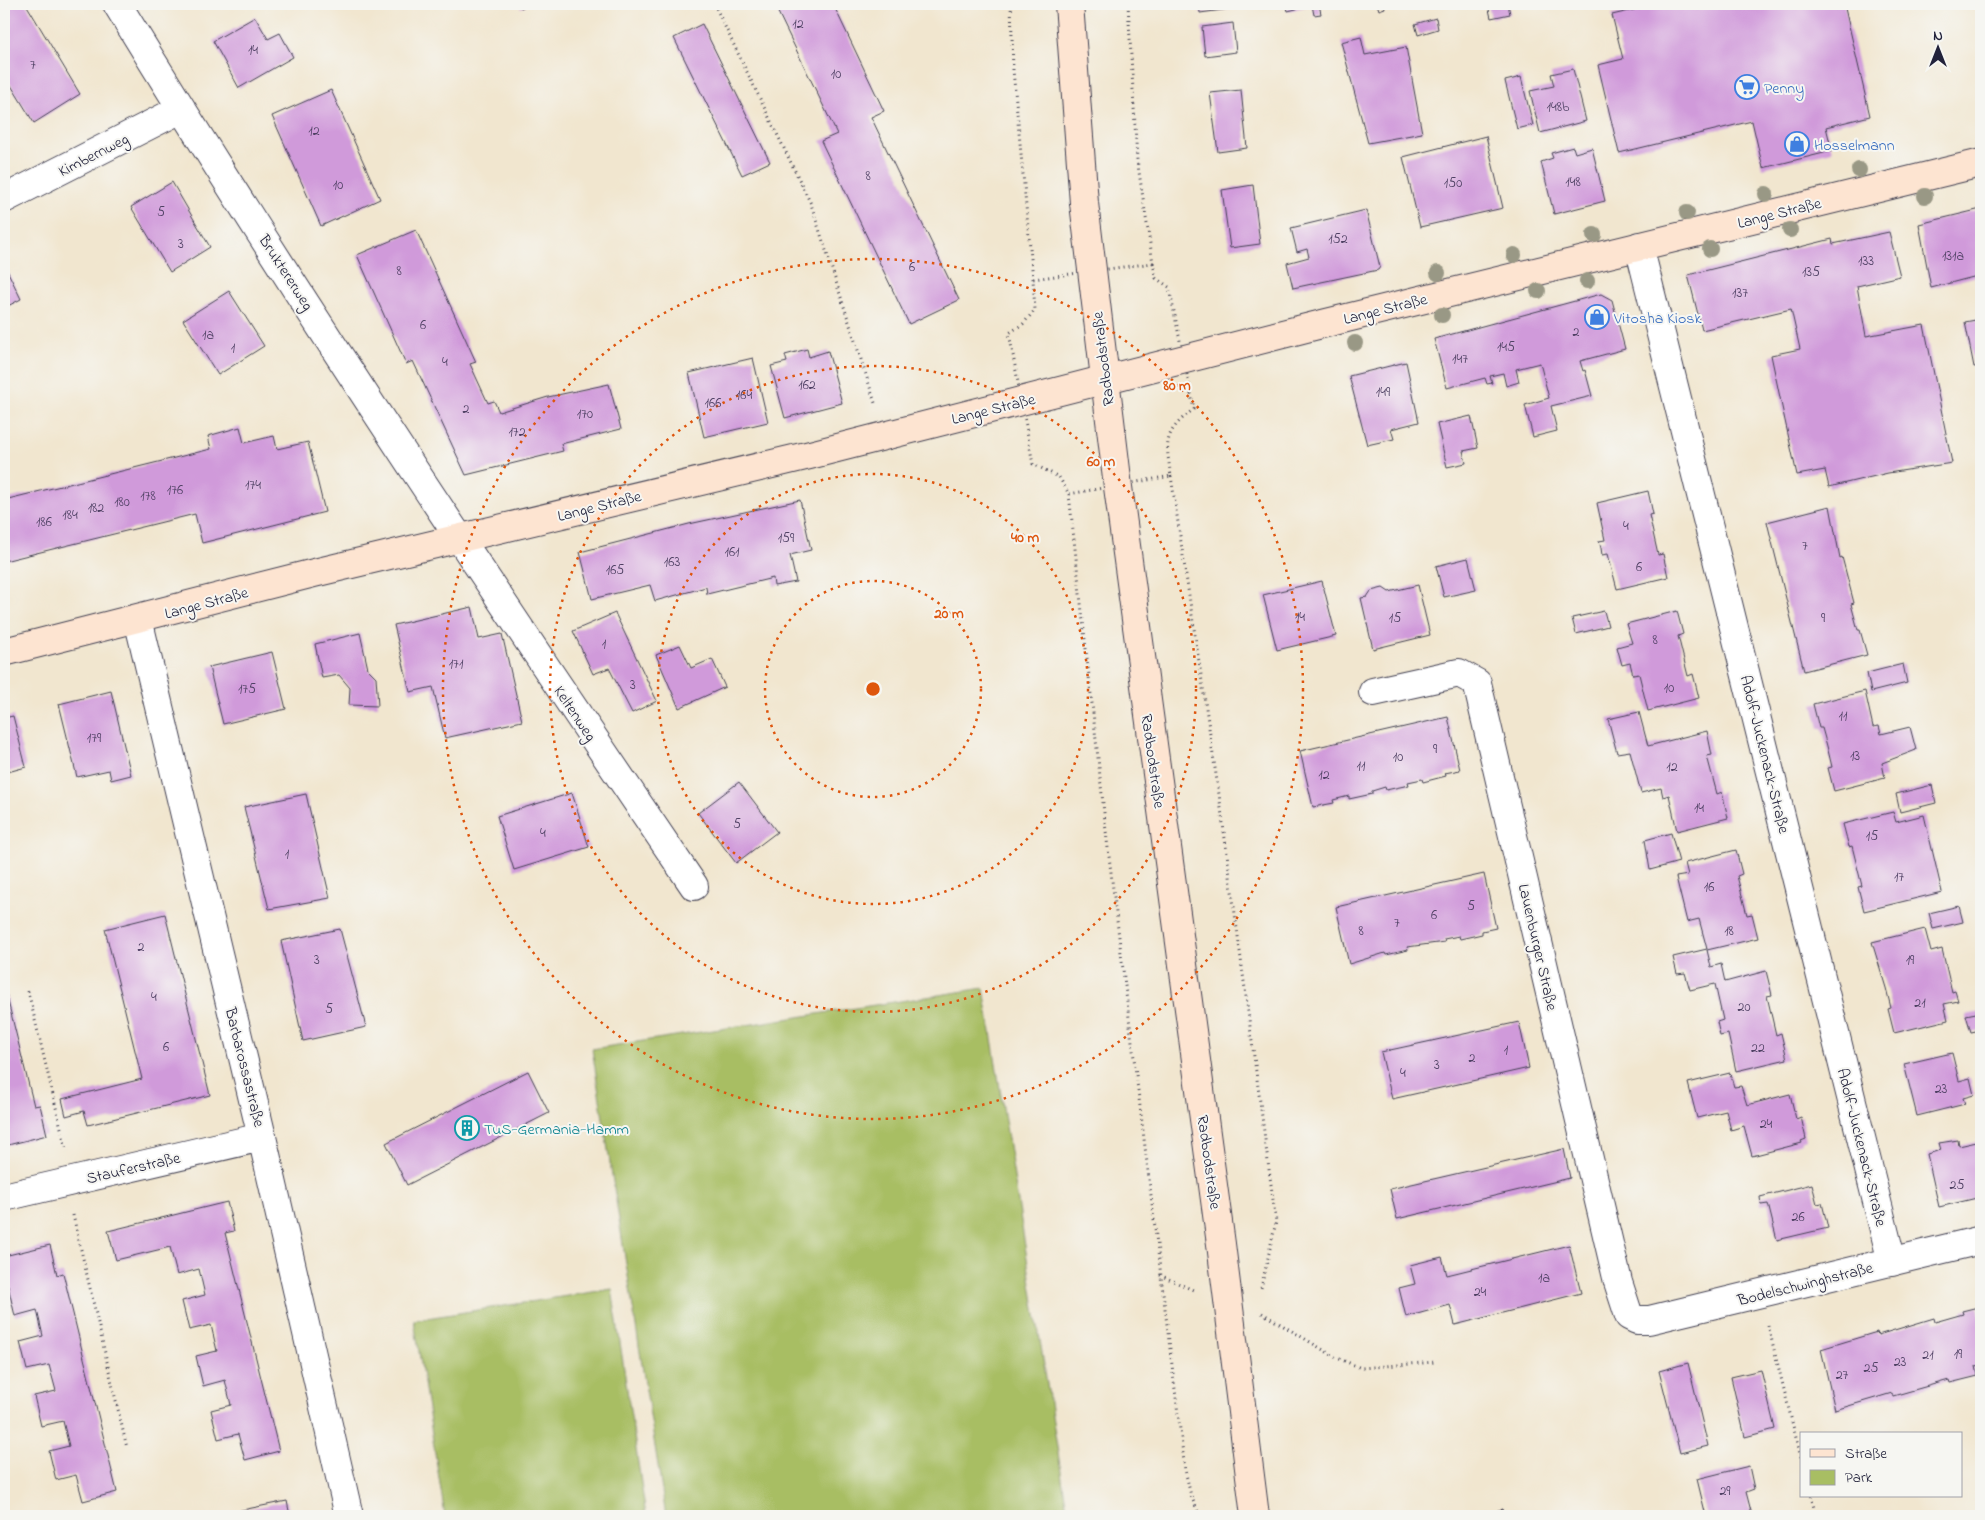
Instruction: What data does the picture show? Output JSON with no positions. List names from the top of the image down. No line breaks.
{"streets":{"street":["Kimbernweg","Lange Straße","Bruktererweg","Radbodstraße","Keltenweg","Adolf-Juckenack-Straße","Lauenburger Straße","Barbarossastraße","Stauferstraße","Bodelschwinghstraße"]},"crossings":[["Kimbernweg","Bruktererweg"],["Lange Straße","Bruktererweg"],["Lange Straße","Radbodstraße"],["Lange Straße","Keltenweg"],["Lange Straße","Adolf-Juckenack-Straße"],["Lange Straße","Barbarossastraße"],["Bruktererweg","Keltenweg"],["Adolf-Juckenack-Straße","Bodelschwinghstraße"],["Lauenburger Straße","Bodelschwinghstraße"],["Barbarossastraße","Stauferstraße"]],"places":{"supermarket":["Penny"],"shop":["Hosselmann","Vitosha Kiosk"],"building":["TuS-Germania-Hamm"]},"house_numbers":["12","14","7","10","148b","12","8","148","150","10","5","152","3","131a","133","6","8","135","137","6","2","1a","145","1","147","4","162","149","164","166","2","170","172","174","176","178","180","182","184","186","4","159","7","161","163","6","165","14","15","9","8","1","171","3","10","175","11","179","9","13","10","11","12","12","14","5","4","15","1","17","16","5","6","7","8","18","2","3","19","4","21","20","5","6","22","1","2","3","4","23","24","25","26","1a","24","19","21","23","25","27","29"],"legend":["Straße","Park"],"north":"top","rings":["80 m","60 m","40 m","20 m"]}
